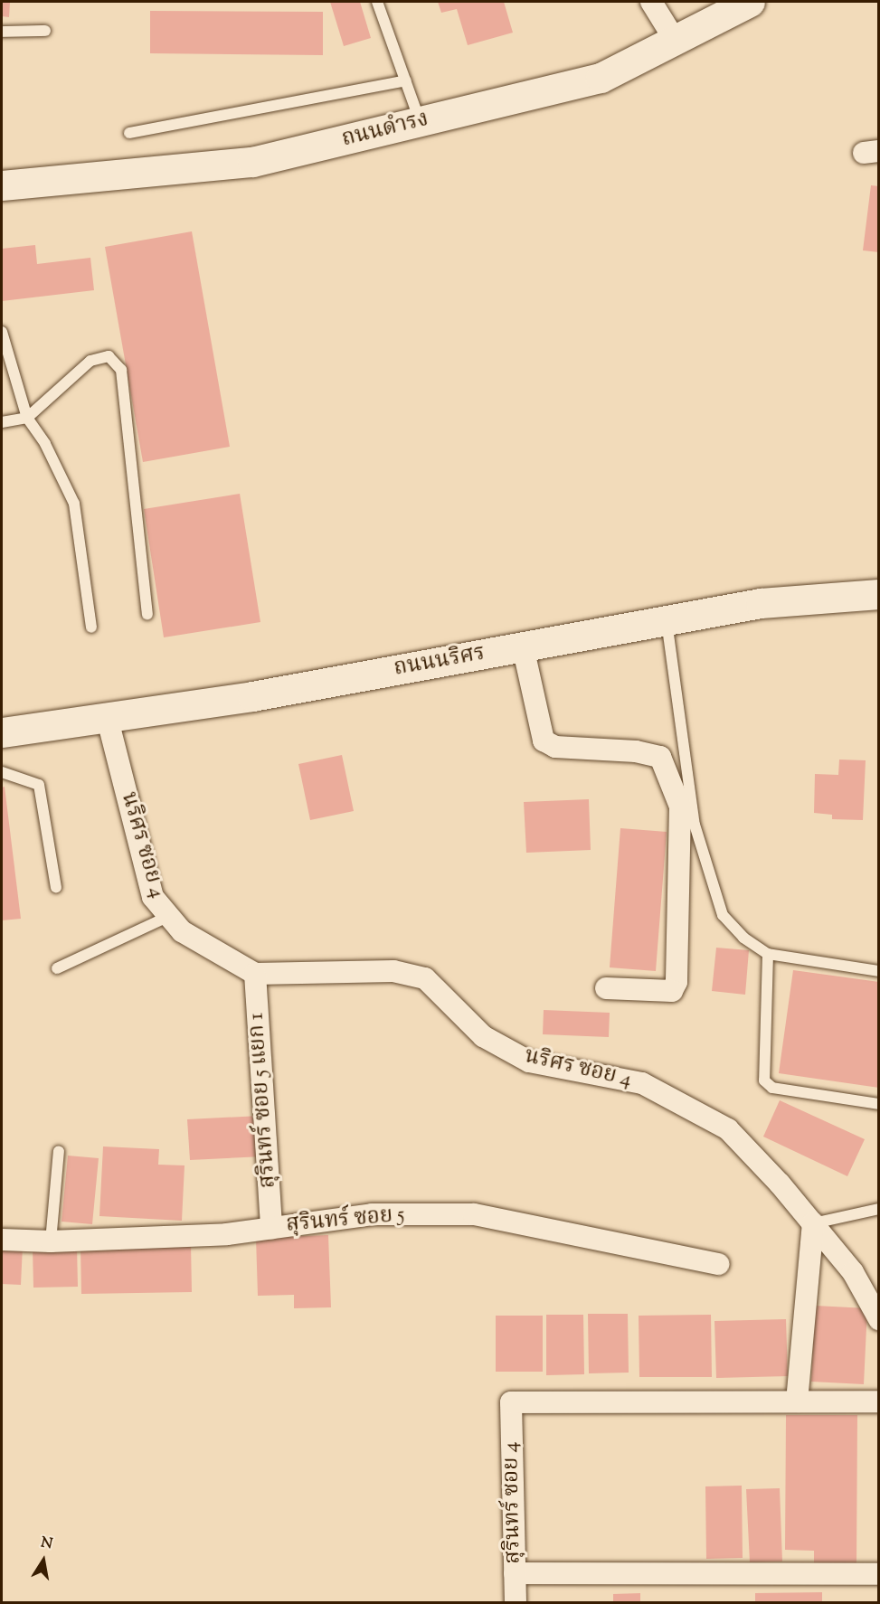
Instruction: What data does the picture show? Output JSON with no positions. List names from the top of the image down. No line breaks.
{"streets":{"street":["ถนนดำรง","ถนนนริศร","นริศร ซอย 4","สุรินทร์ ซอย 5 แยก 1","สุรินทร์ ซอย 5","สุรินทร์ ซอย 4"]},"crossings":[["ถนนนริศร","นริศร ซอย 4"],["นริศร ซอย 4","สุรินทร์ ซอย 5 แยก 1"],["สุรินทร์ ซอย 5 แยก 1","สุรินทร์ ซอย 5"]],"north":"top"}
